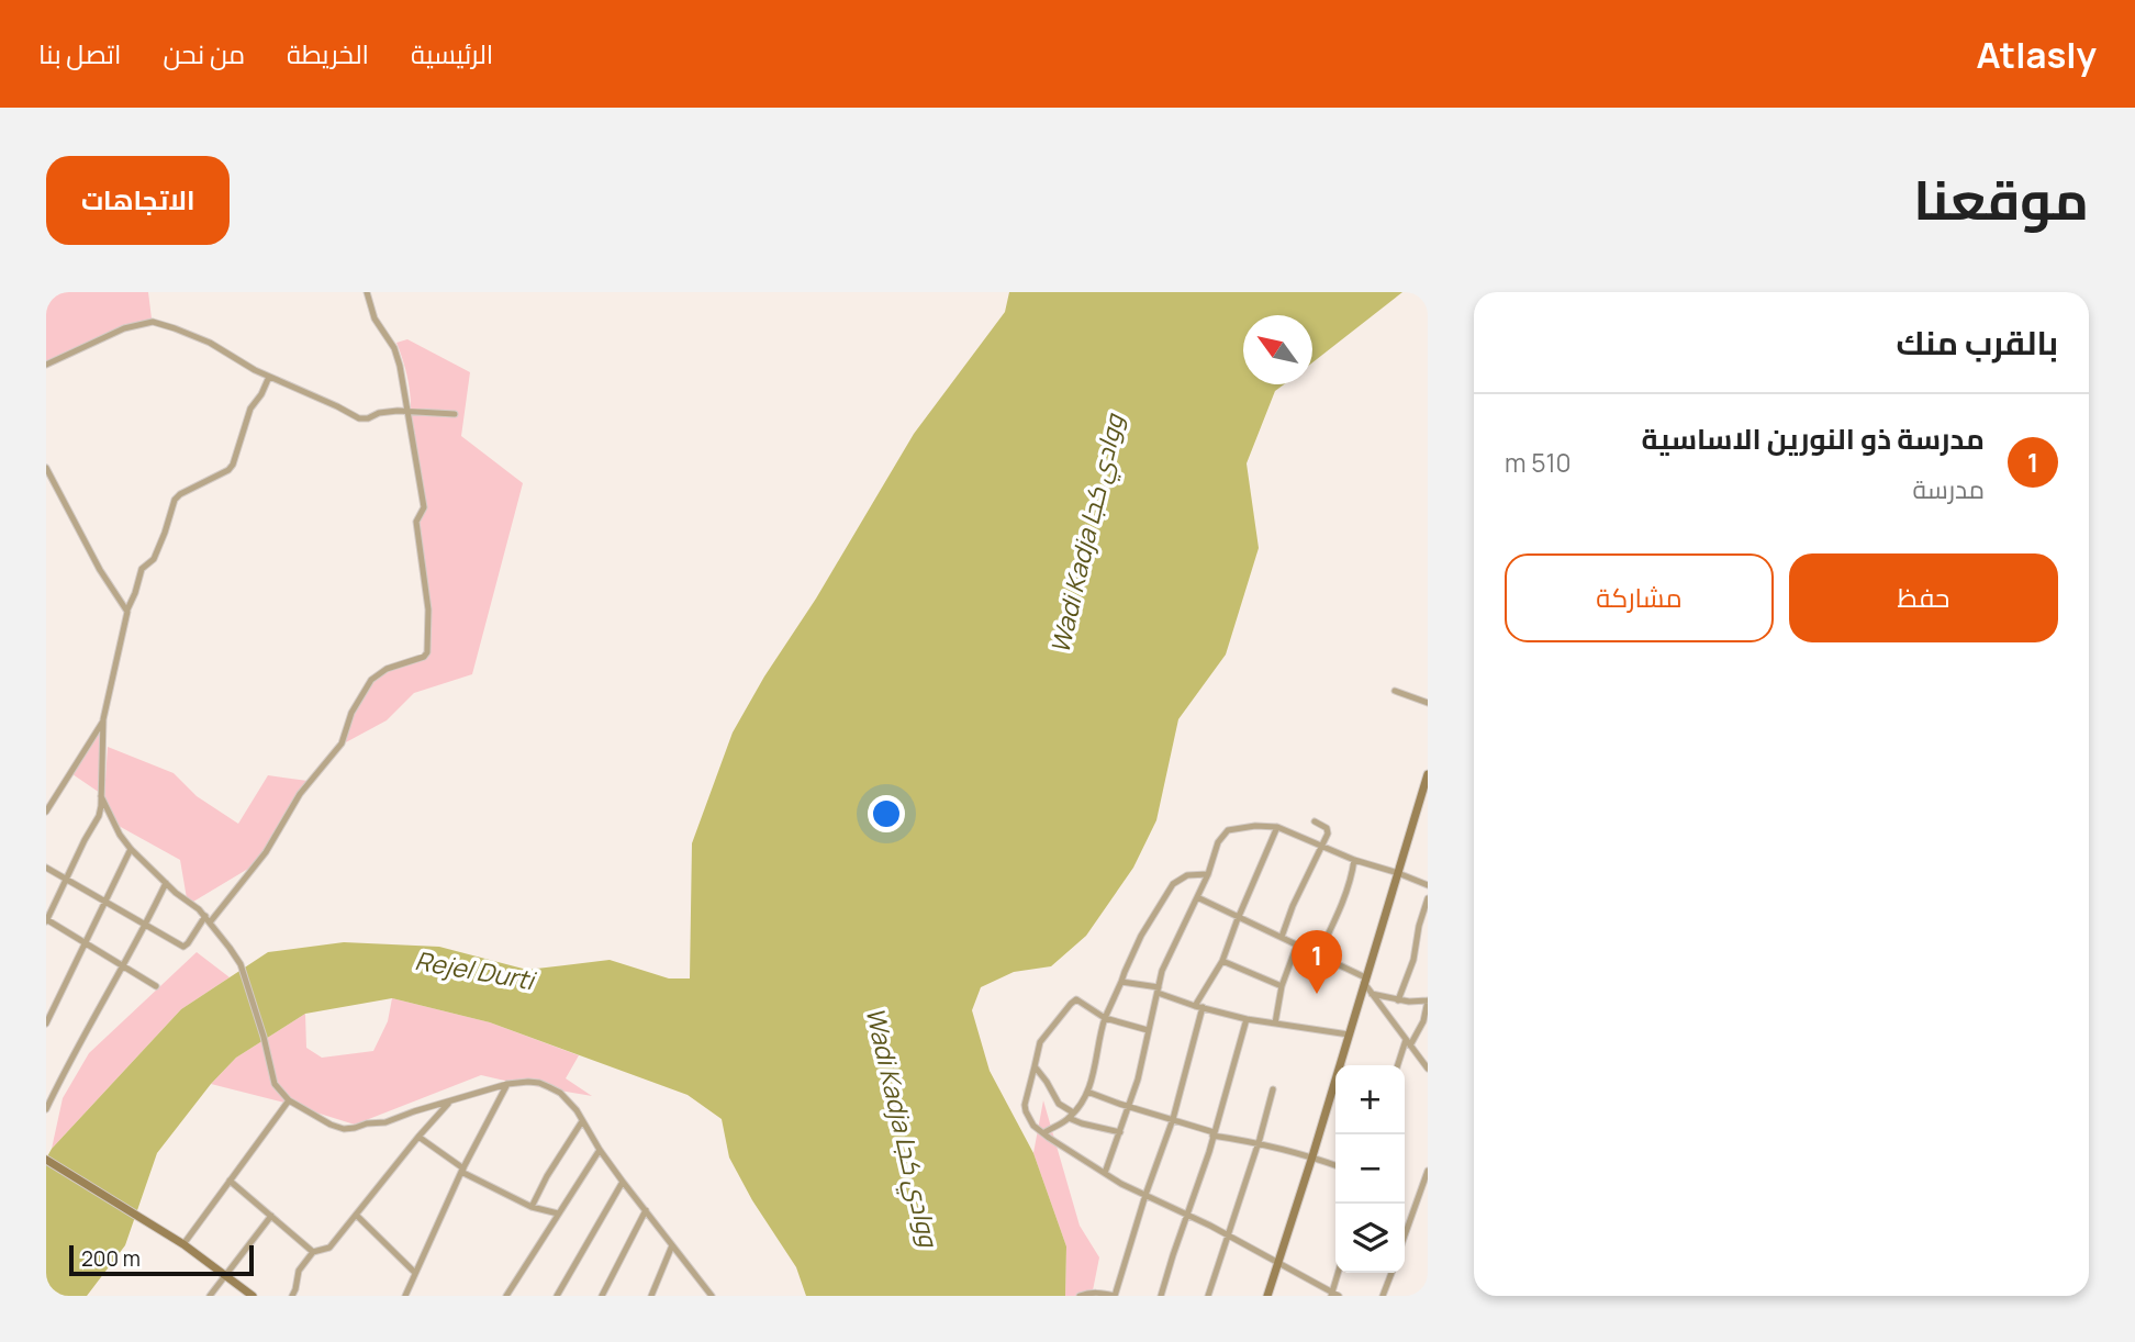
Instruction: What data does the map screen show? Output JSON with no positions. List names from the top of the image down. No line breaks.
{"water":["Wadi Kadja ووادي كجا","Rejel Durti"],"scale_bar":"200 m","north":"top left","page":{"header":"Atlasly","nav":["الرئيسية","الخريطة","من نحن","اتصل بنا"],"title":"موقعنا","buttons":["الاتجاهات",["حفظ","مشاركة"]],"heading":"بالقرب منك","list":[{"mark":"1","name":"مدرسة ذو النورين الاساسية","note":"مدرسة","value":"510 m"}],"pins":"1","map_buttons":["+","−"],"scale":"200 m"}}
